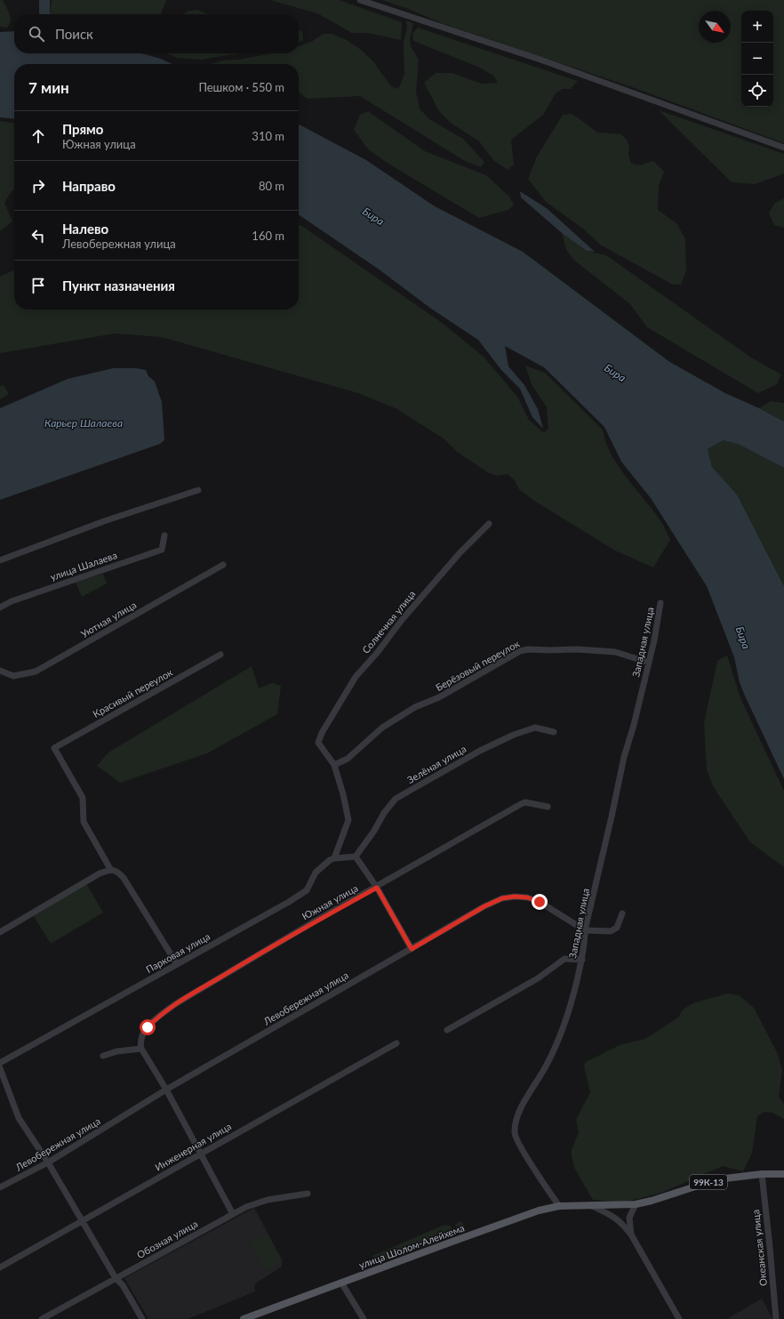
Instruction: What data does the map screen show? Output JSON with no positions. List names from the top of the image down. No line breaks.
{"streets":{"main road":["99К-13","улица Шолом-Алейхема"],"street":["улица Шалаева","Уютная улица","Солнечная улица","Западная улица","Берёзовый переулок","Красивый переулок","Зелёная улица","Южная улица","Парковая улица","Левобережная улица","Инженерная улица","Обозная улица","Океанская улица"]},"crossings":[["Солнечная улица","Берёзовый переулок"],["Западная улица","Берёзовый переулок"],["Западная улица","Левобережная улица"],["Западная улица","улица Шолом-Алейхема"],["Зелёная улица","Парковая улица"],["99К-13","улица Шолом-Алейхема"],["99К-13","Океанская улица"]],"water":["Бира","Карьер Шалаева"],"north":"bottom right","page":{"map_buttons":["+","−"],"search":"Поиск","heading":["7 мин","Пешком · 550 m"],"list":[["Прямо","Южная улица","310 m"],["Направо","80 m"],["Налево","Левобережная улица","160 m"],"Пункт назначения"]}}
